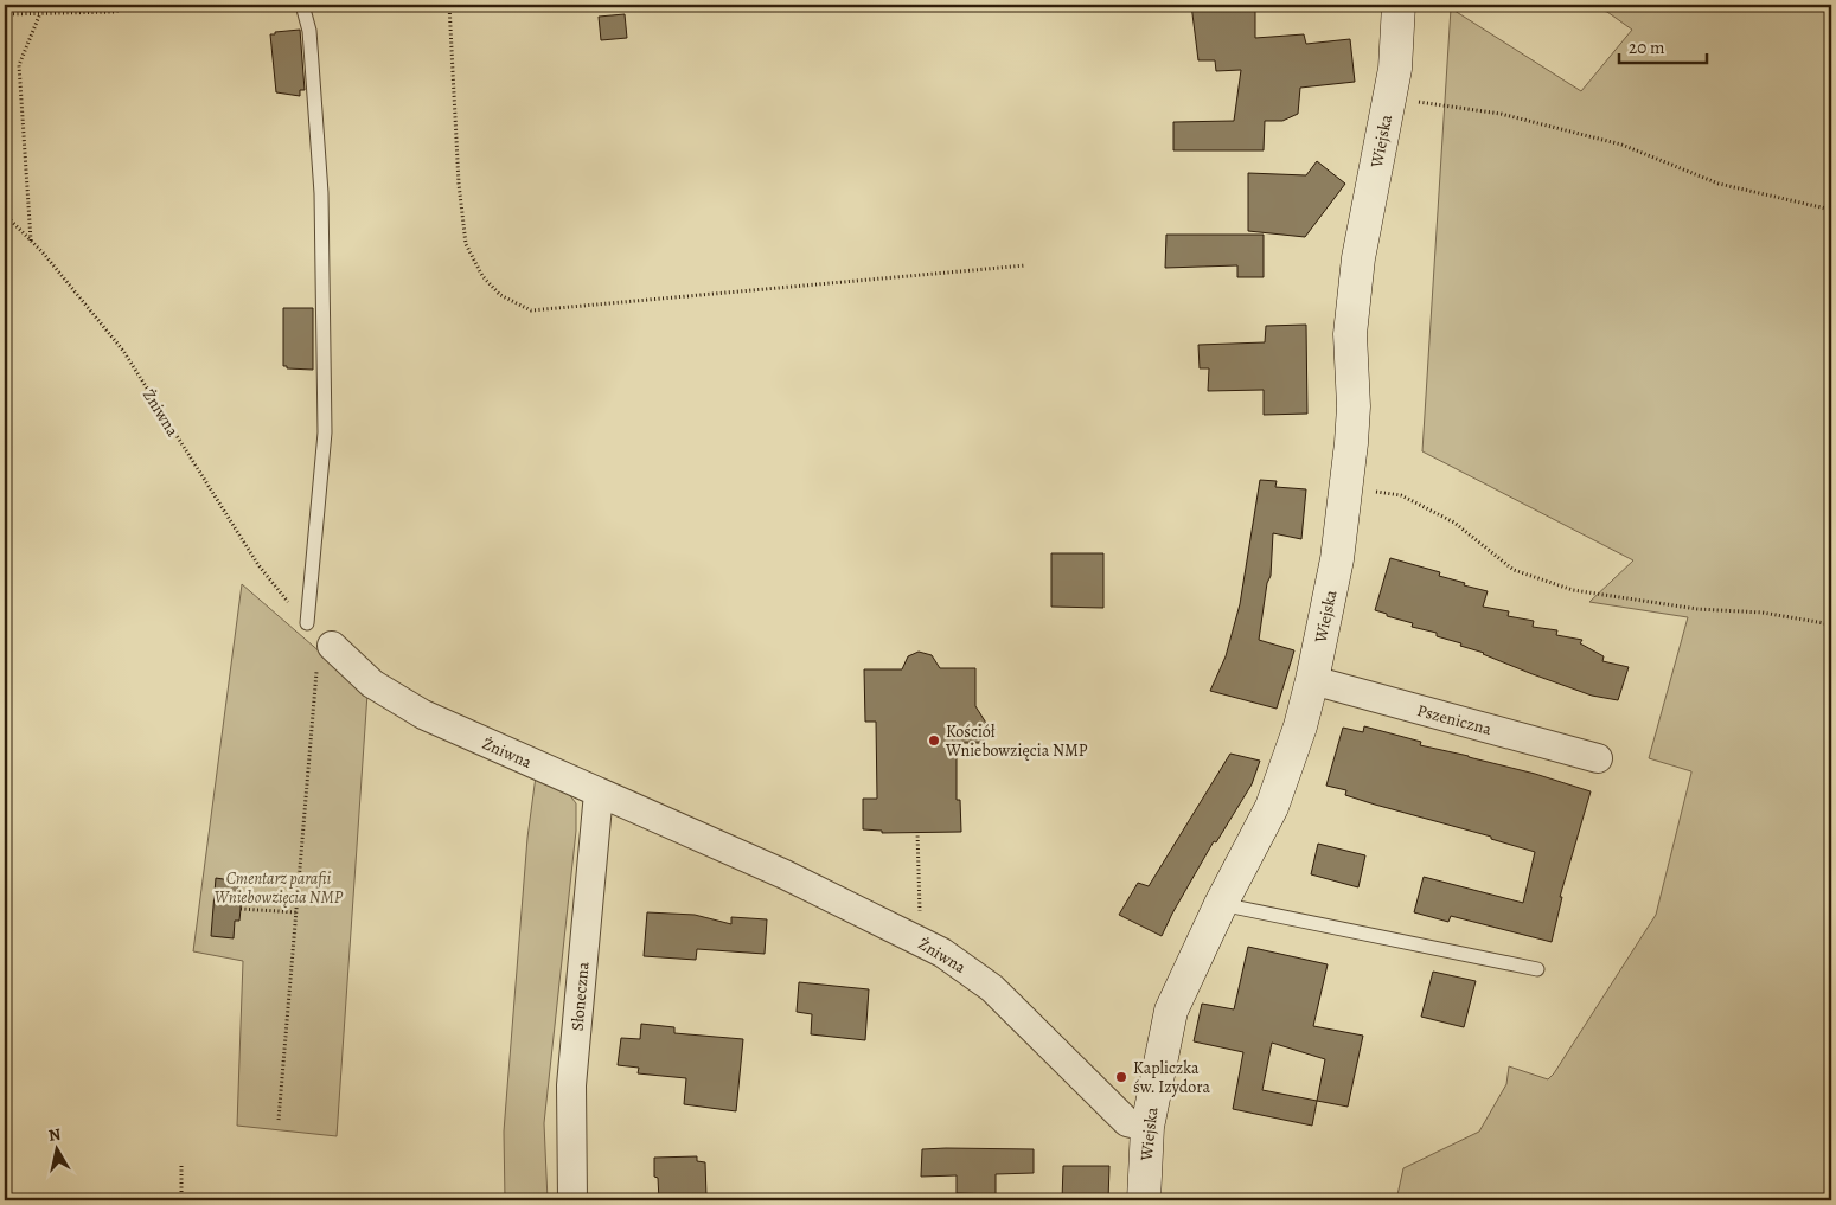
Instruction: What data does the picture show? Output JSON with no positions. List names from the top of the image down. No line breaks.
{"streets":{"street":["Wiejska","Żniwna","Pszeniczna","Słoneczna"]},"crossings":[["Wiejska","Żniwna"],["Wiejska","Pszeniczna"],["Żniwna","Słoneczna"]],"parks":["Cmentarz parafii Wniebowzięcia NMP"],"places":["Kościół Wniebowzięcia NMP","Kapliczka św. Izydora"],"scale_bar":"20 m","north":"top"}
